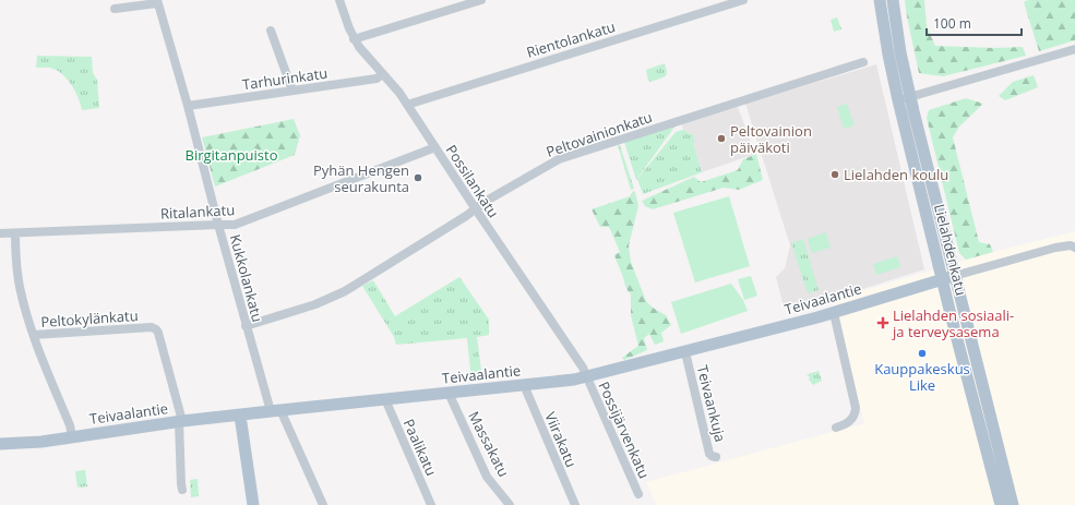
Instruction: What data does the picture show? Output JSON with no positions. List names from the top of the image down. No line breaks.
{"streets":{"main road":["Lielahdenkatu","Teivaalantie"],"street":["Rientolankatu","Tarhurinkatu","Peltovainionkatu","Possilankatu","Ritalankatu","Kukkolankatu","Peltokylänkatu","Teivaankuja","Possijärvenkatu","Viirakatu","Massakatu","Paalikatu"]},"crossings":[["Rientolankatu","Possilankatu"],["Tarhurinkatu","Possilankatu"],["Tarhurinkatu","Kukkolankatu"],["Peltovainionkatu","Possilankatu"],["Peltovainionkatu","Kukkolankatu"],["Possilankatu","Ritalankatu"],["Possilankatu","Teivaalantie"],["Possilankatu","Possijärvenkatu"],["Ritalankatu","Kukkolankatu"],["Lielahdenkatu","Teivaalantie"],["Kukkolankatu","Teivaalantie"],["Teivaalantie","Peltokylänkatu"],["Teivaalantie","Teivaankuja"],["Teivaalantie","Possijärvenkatu"],["Teivaalantie","Viirakatu"],["Teivaalantie","Massakatu"],["Teivaalantie","Paalikatu"]],"parks":["Birgitanpuisto"],"places":{"other":["Peltovainion päiväkoti","Lielahden koulu","Pyhän Hengen seurakunta","Kauppakeskus Like"],"health":["Lielahden sosiaali- ja terveysasema"]},"scale_bar":"100 m"}
